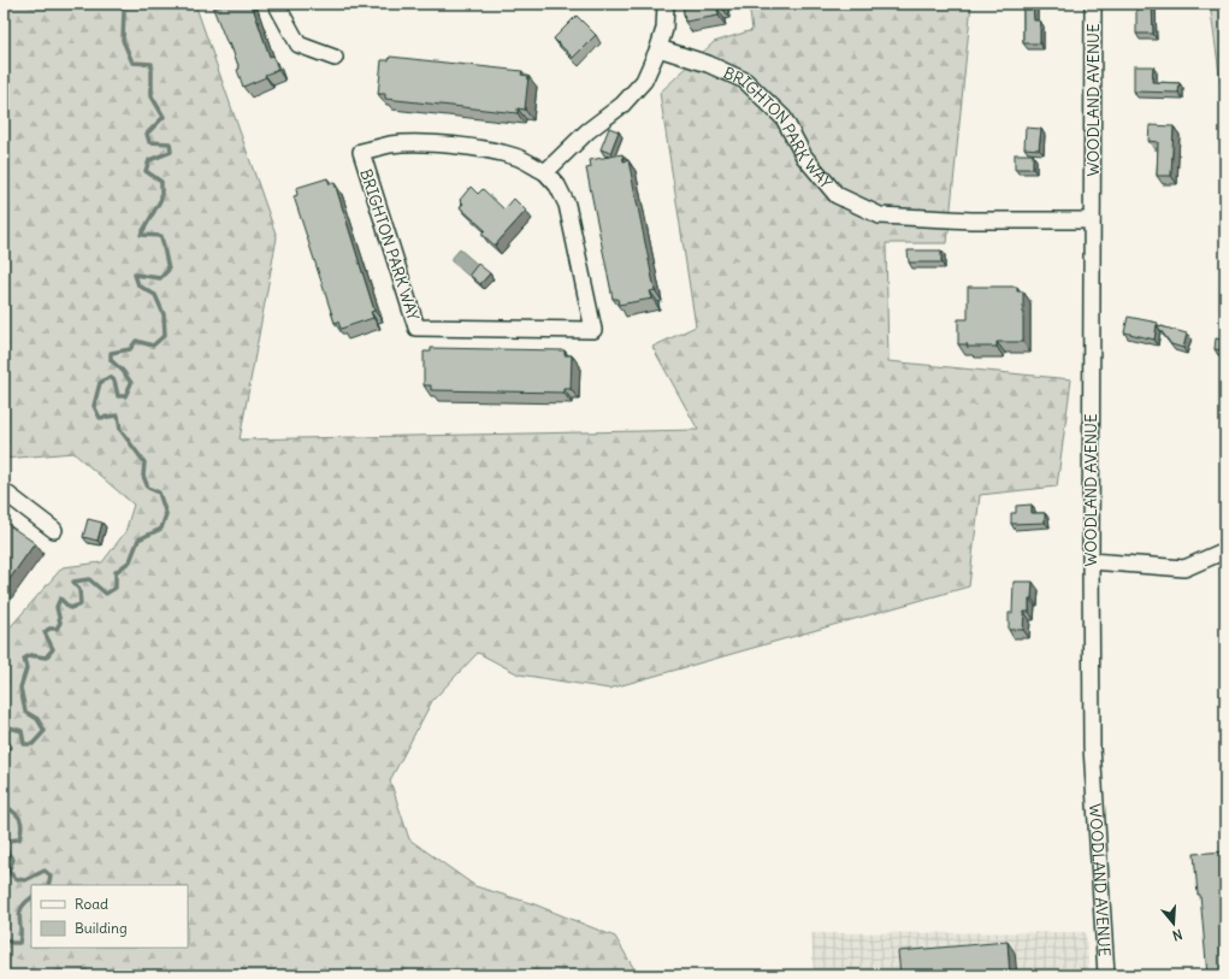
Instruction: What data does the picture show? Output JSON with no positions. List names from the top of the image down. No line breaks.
{"streets":{"street":["WOODLAND AVENUE","BRIGHTON PARK WAY"]},"crossings":[["WOODLAND AVENUE","BRIGHTON PARK WAY"]],"legend":["Road","Building"],"north":"bottom"}
